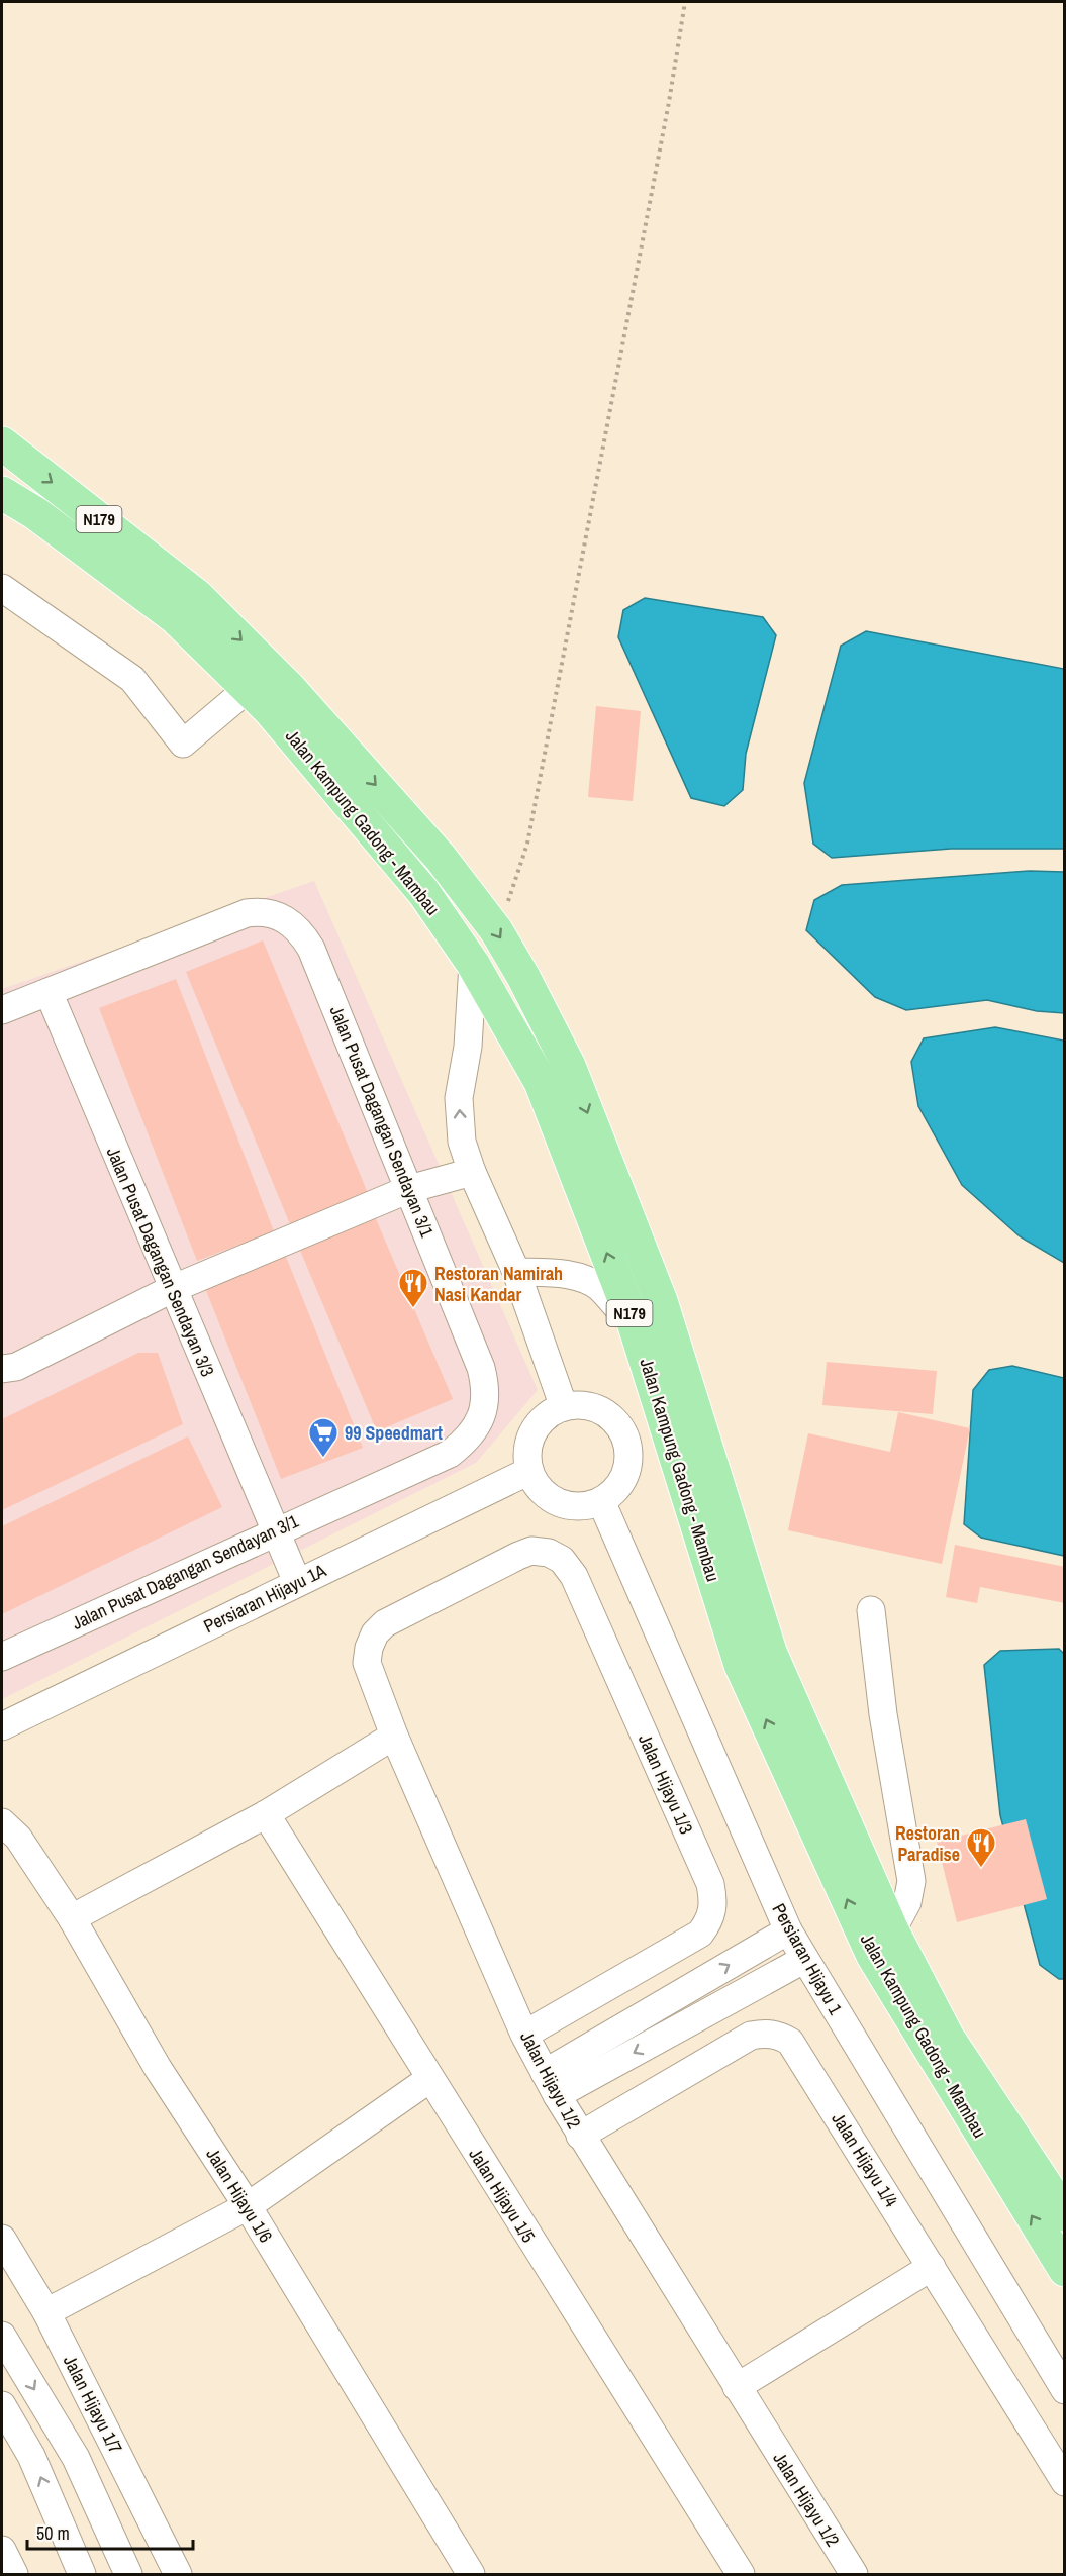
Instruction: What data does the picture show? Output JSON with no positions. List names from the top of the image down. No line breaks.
{"streets":{"main road":["N179","Jalan Kampung Gadong - Mambau"],"street":["Jalan Pusat Dagangan Sendayan 3/1","Jalan Pusat Dagangan Sendayan 3/3","Persiaran Hijayu 1A","Jalan Hijayu 1/3","Persiaran Hijayu 1","Jalan Hijayu 1/2","Jalan Hijayu 1/4","Jalan Hijayu 1/6","Jalan Hijayu 1/5","Jalan Hijayu 1/7"]},"crossings":[["Jalan Pusat Dagangan Sendayan 3/1","Jalan Pusat Dagangan Sendayan 3/3"],["Jalan Pusat Dagangan Sendayan 3/3","Persiaran Hijayu 1A"],["Persiaran Hijayu 1A","Persiaran Hijayu 1"],["Jalan Hijayu 1/3","Jalan Hijayu 1/2"],["Jalan Hijayu 1/2","Jalan Hijayu 1/4"]],"places":{"restaurant":["Restoran Namirah Nasi Kandar","Restoran Paradise"],"supermarket":["99 Speedmart"]},"scale_bar":"50 m"}
